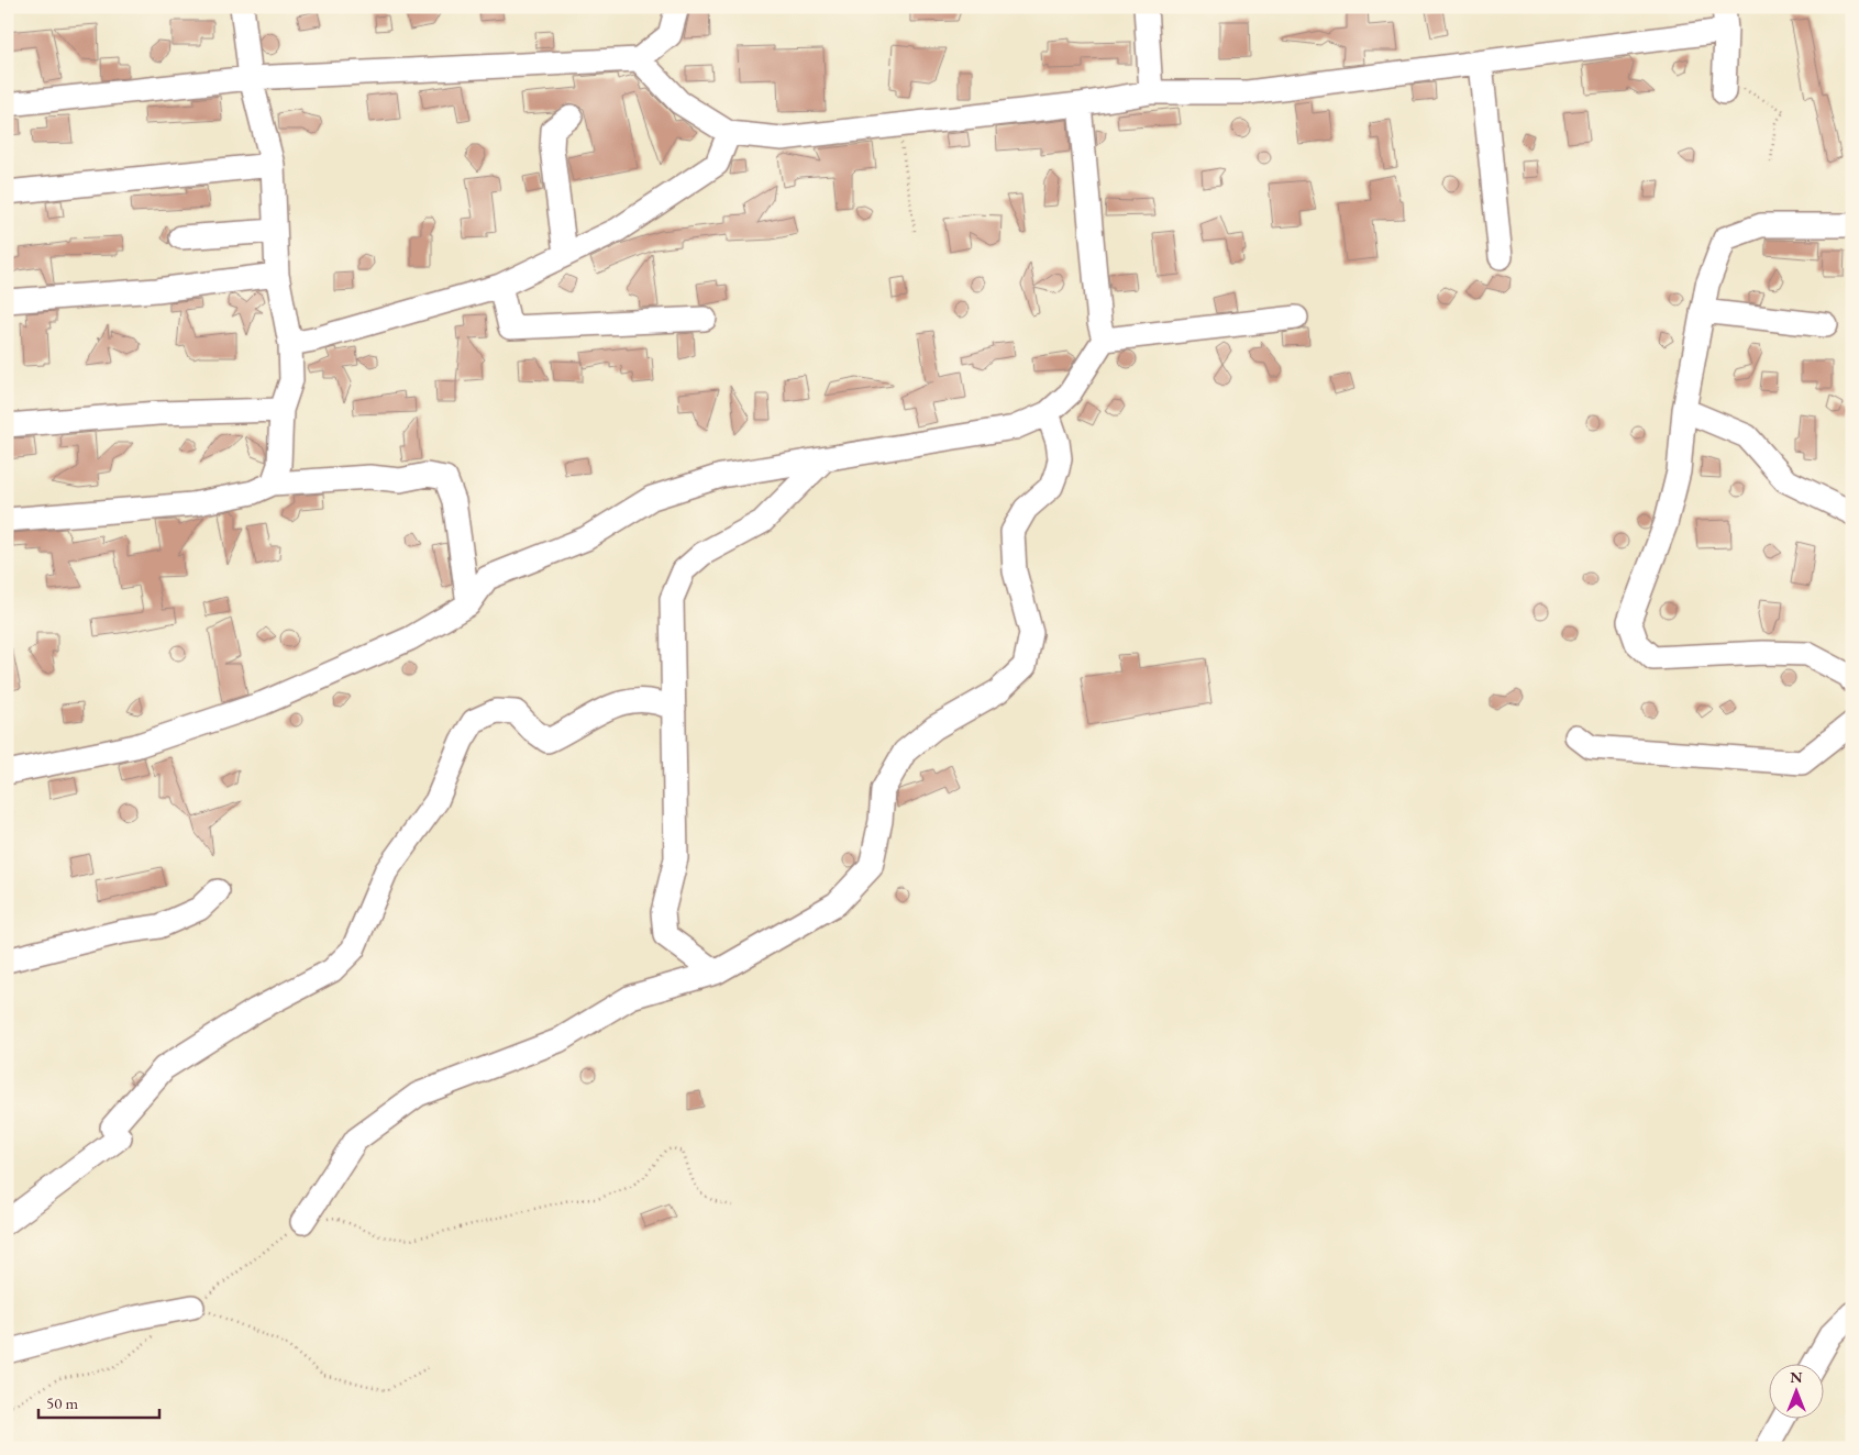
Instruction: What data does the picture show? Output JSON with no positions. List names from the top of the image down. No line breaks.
{"scale_bar":"50 m","north":"top"}
